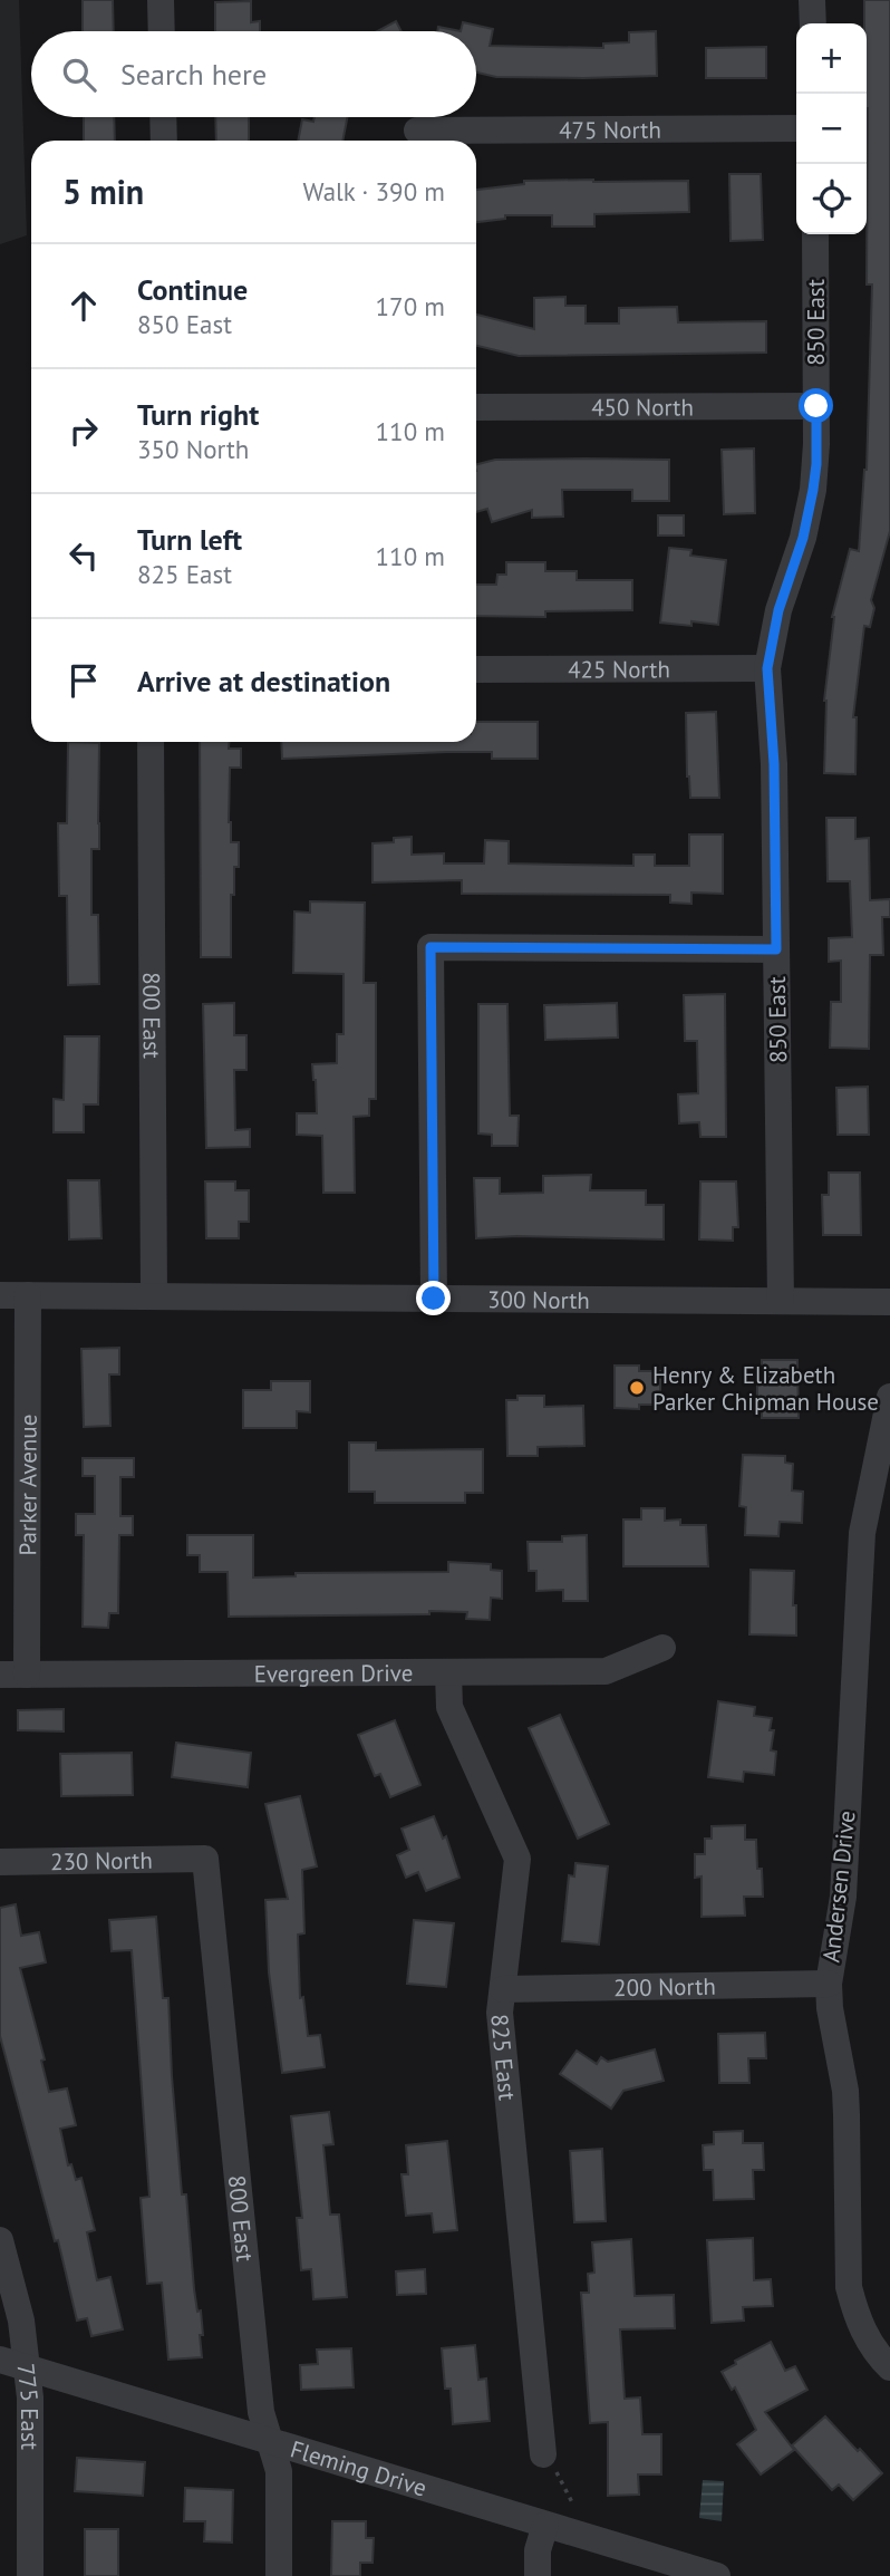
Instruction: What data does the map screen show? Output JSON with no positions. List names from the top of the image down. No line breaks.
{"streets":{"street":["475 North","850 East","450 North","425 North","800 East","300 North","Parker Avenue","Evergreen Drive","230 North","Andersen Drive","200 North","825 East","775 East","Fleming Drive"]},"crossings":[["850 East","450 North"],["850 East","425 North"],["850 East","300 North"],["800 East","300 North"],["800 East","230 North"],["800 East","Fleming Drive"],["300 North","Parker Avenue"],["Parker Avenue","Evergreen Drive"],["Evergreen Drive","825 East"],["Andersen Drive","200 North"],["200 North","825 East"],["775 East","Fleming Drive"]],"places":["Henry & Elizabeth Parker Chipman House"],"page":{"map_buttons":["+","−"],"search":"Search here","heading":["5 min","Walk · 390 m"],"list":[["Continue","850 East","170 m"],["Turn right","350 North","110 m"],["Turn left","825 East","110 m"],"Arrive at destination"]}}
